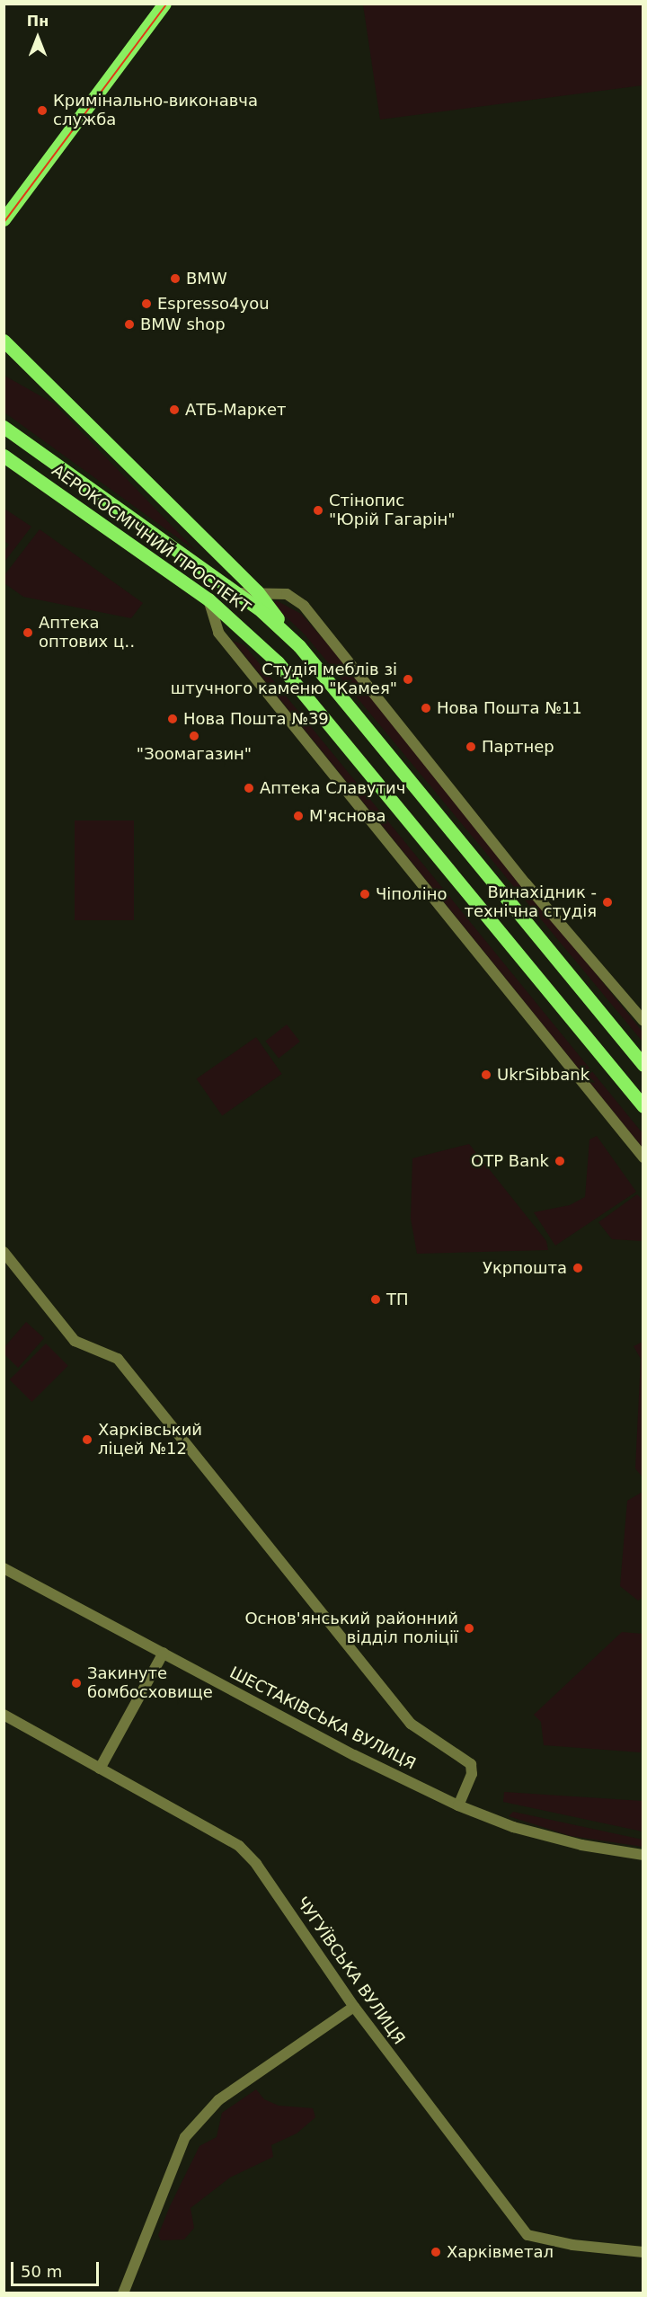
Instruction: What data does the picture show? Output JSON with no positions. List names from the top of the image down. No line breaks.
{"streets":{"main road":["АЕРОКОСМІЧНИЙ ПРОСПЕКТ"],"street":["ШЕСТАКІВСЬКА ВУЛИЦЯ","ЧУГУЇВСЬКА ВУЛИЦЯ"]},"places":["Кримінально-виконавча служба","BMW","Espresso4you","BMW shop","АТБ-Маркет","Стінопис \"Юрій Гагарін\"","Аптека оптових ц‥","Студія меблів зі штучного каменю \"Камея\"","Нова Пошта №11","Нова Пошта №39","\"Зоомагазин\"","Партнер","Аптeка Славутич","М'яснова","Чіполіно","Винахідник - технічна студія","UkrSibbank","OTP Bank","Укрпошта","ТП","Харківський ліцей №12","Основ'янський районний відділ поліції","Закинуте бомбосховище","Харківметал"],"scale_bar":"50 m","north":"top"}
